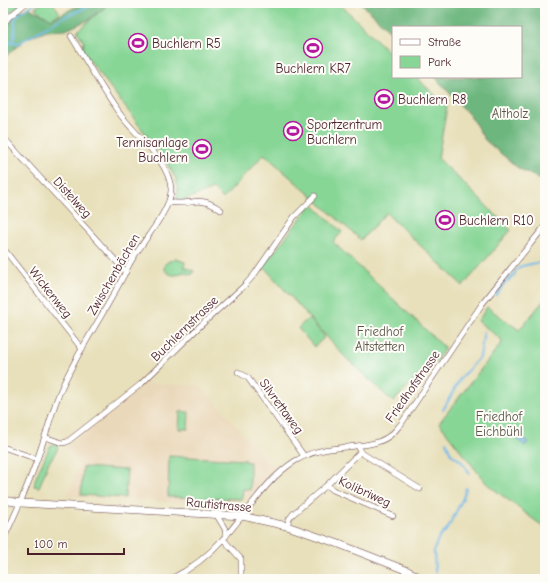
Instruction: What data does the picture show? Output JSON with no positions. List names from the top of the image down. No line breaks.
{"streets":{"street":["Distelweg","Zwischenbächen","Wickenweg","Buchlernstrasse","Friedhofstrasse","Silvrettaweg","Kolibriweg","Rautistrasse"]},"crossings":[["Distelweg","Zwischenbächen"],["Zwischenbächen","Wickenweg"],["Zwischenbächen","Buchlernstrasse"],["Zwischenbächen","Rautistrasse"],["Friedhofstrasse","Silvrettaweg"],["Friedhofstrasse","Rautistrasse"]],"parks":["Altholz","Friedhof Altstetten","Friedhof Eichbühl"],"places":{"sports":["Buchlern R5","Buchlern KR7","Buchlern R8","Sportzentrum Buchlern","Tennisanlage Buchlern","Buchlern R10"]},"legend":["Straße","Park"],"scale_bar":"100 m"}
